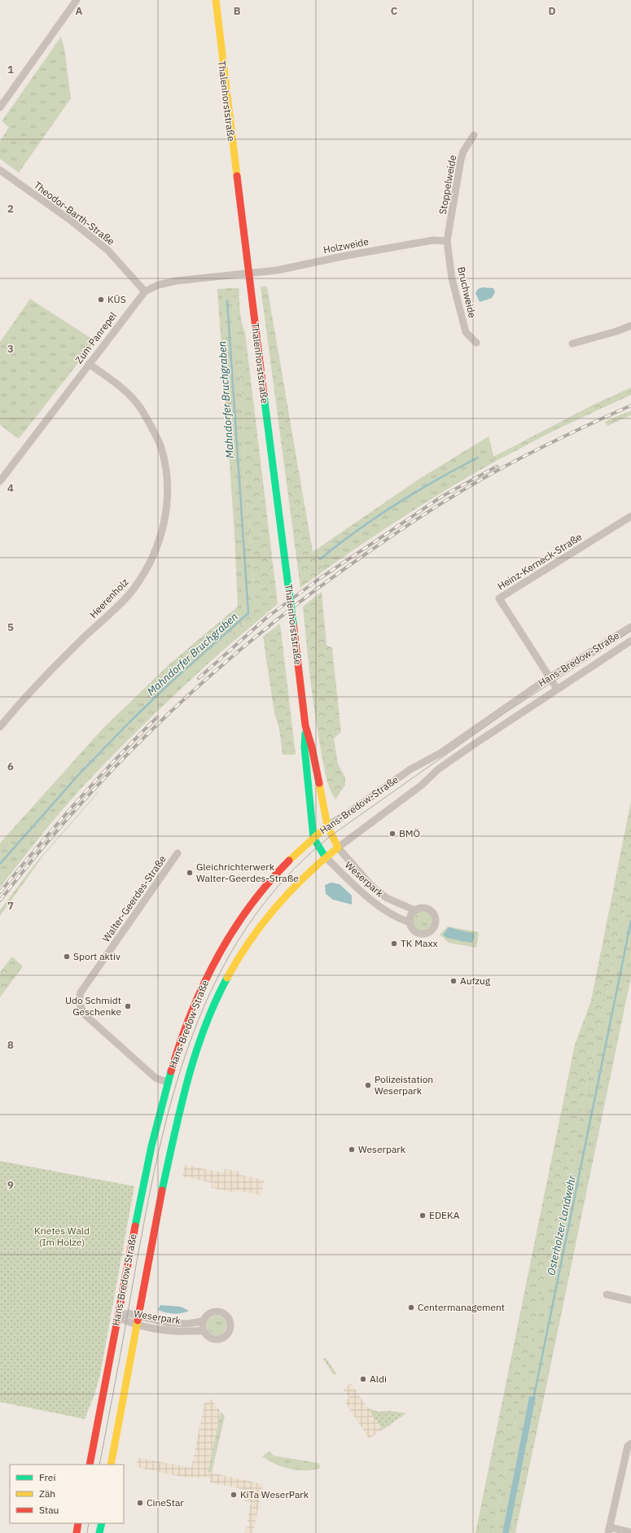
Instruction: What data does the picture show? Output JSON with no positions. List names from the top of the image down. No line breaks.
{"streets":{"main road":["Thalenhorststraße","Hans-Bredow-Straße"],"street":["Stoppelweide","Theodor-Barth-Straße","Holzweide","Bruchweide","Zum Panrepel","Heinz-Kerneck-Straße","Heerenholz","Weserpark","Walter-Geerdes-Straße"]},"crossings":[["Thalenhorststraße","Holzweide"],["Thalenhorststraße","Zum Panrepel"],["Thalenhorststraße","Hans-Bredow-Straße"],["Thalenhorststraße","Weserpark"],["Stoppelweide","Holzweide"],["Stoppelweide","Bruchweide"],["Theodor-Barth-Straße","Zum Panrepel"],["Holzweide","Bruchweide"],["Holzweide","Zum Panrepel"],["Zum Panrepel","Heerenholz"],["Heinz-Kerneck-Straße","Hans-Bredow-Straße"],["Hans-Bredow-Straße","Weserpark"],["Hans-Bredow-Straße","Walter-Geerdes-Straße"]],"water":["Mahndorfer Bruchgraben","Osterholzer Landwehr"],"parks":["Krietes Wald (Im Holze)"],"places":["KÜS","BMÖ","Gleichrichterwerk Walter-Geerdes-Straße","TK Maxx","Sport aktiv","Aufzug","Udo Schmidt Geschenke","Polizeistation Weserpark","Weserpark","EDEKA","Centermanagement","Aldi","KiTa WeserPark","CineStar"],"legend":["Frei","Zäh","Stau"],"grid":{"columns":["A","B","C","D"],"rows":["1","2","3","4","5","6","7","8","9"]}}
